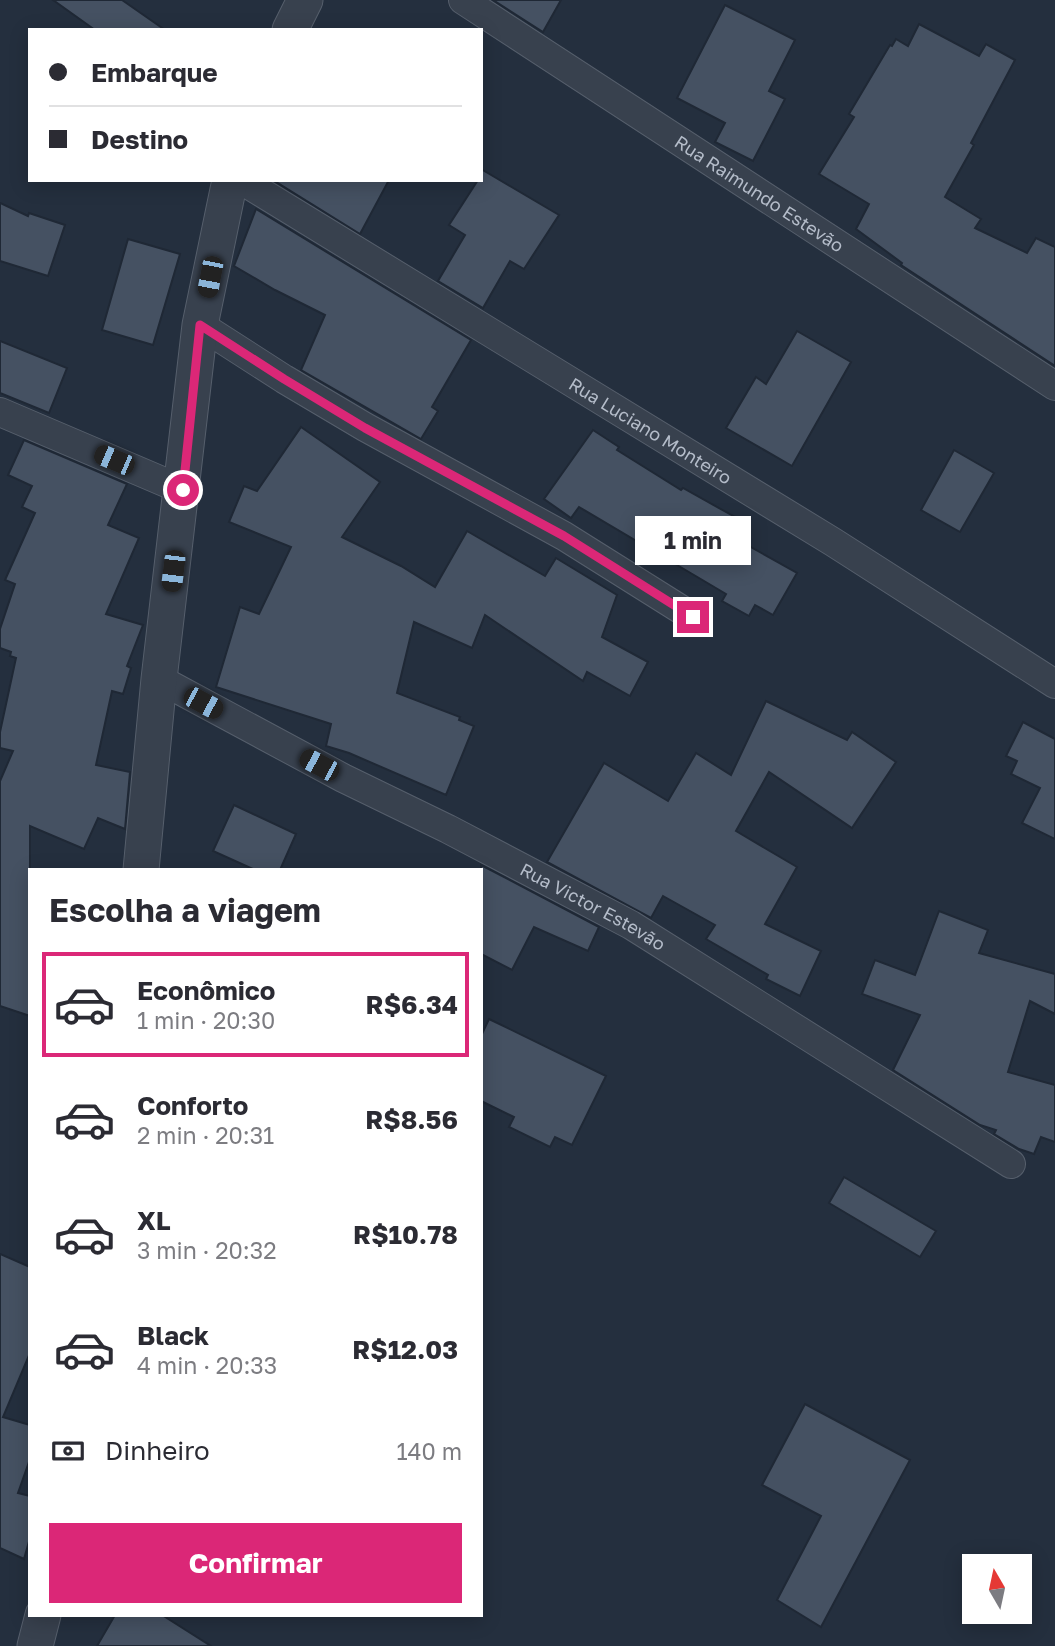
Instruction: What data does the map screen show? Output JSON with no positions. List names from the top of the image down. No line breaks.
{"streets":{"street":["Rua Raimundo Estevão","Rua Luciano Monteiro","Rua Victor Estevão"]},"north":"top","page":{"banner":["Embarque","Destino"],"bubble":"1 min","heading":"Escolha a viagem","list":[{"name":"Econômico","note":"1 min · 20:30","value":"R$6.34"},{"name":"Conforto","note":"2 min · 20:31","value":"R$8.56"},{"name":"XL","note":"3 min · 20:32","value":"R$10.78"},{"name":"Black","note":"4 min · 20:33","value":"R$12.03"}],"pay":["Dinheiro","140 m"],"buttons":"Confirmar"}}
